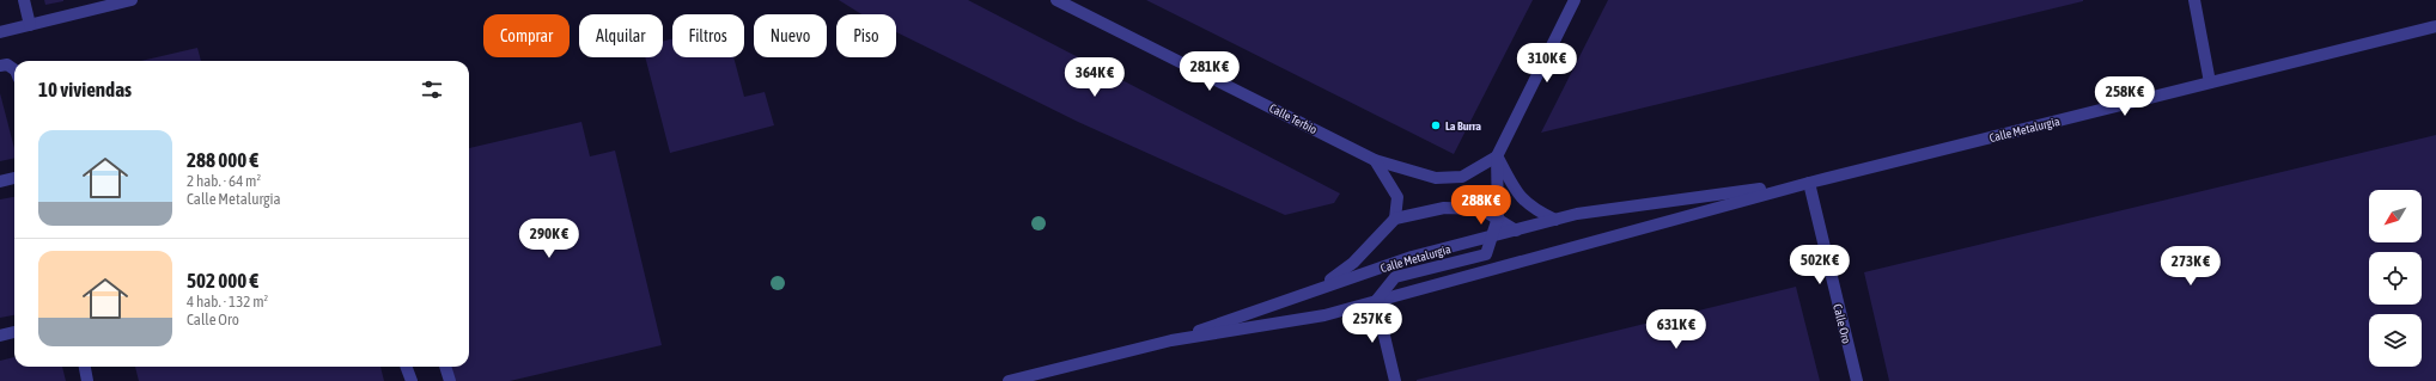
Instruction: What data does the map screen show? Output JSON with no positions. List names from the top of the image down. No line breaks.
{"streets":{"street":["Calle Terbio","Calle Metalurgia","Calle Oro"]},"crossings":[["Calle Metalurgia","Calle Oro"]],"places":["La Burra"],"north":"bottom left","page":{"chip":["Comprar","Alquilar","Filtros","Nuevo","Piso"],"price":["310K €","281K €","364K €","258K €","288K €","290K €","502K €","273K €","257K €","631K €"],"heading":"10 viviendas","list":[{"name":"288 000 €","note":"2 hab. · 64 m² · Calle Metalurgia"},{"name":"502 000 €","note":"4 hab. · 132 m² · Calle Oro"}]}}
